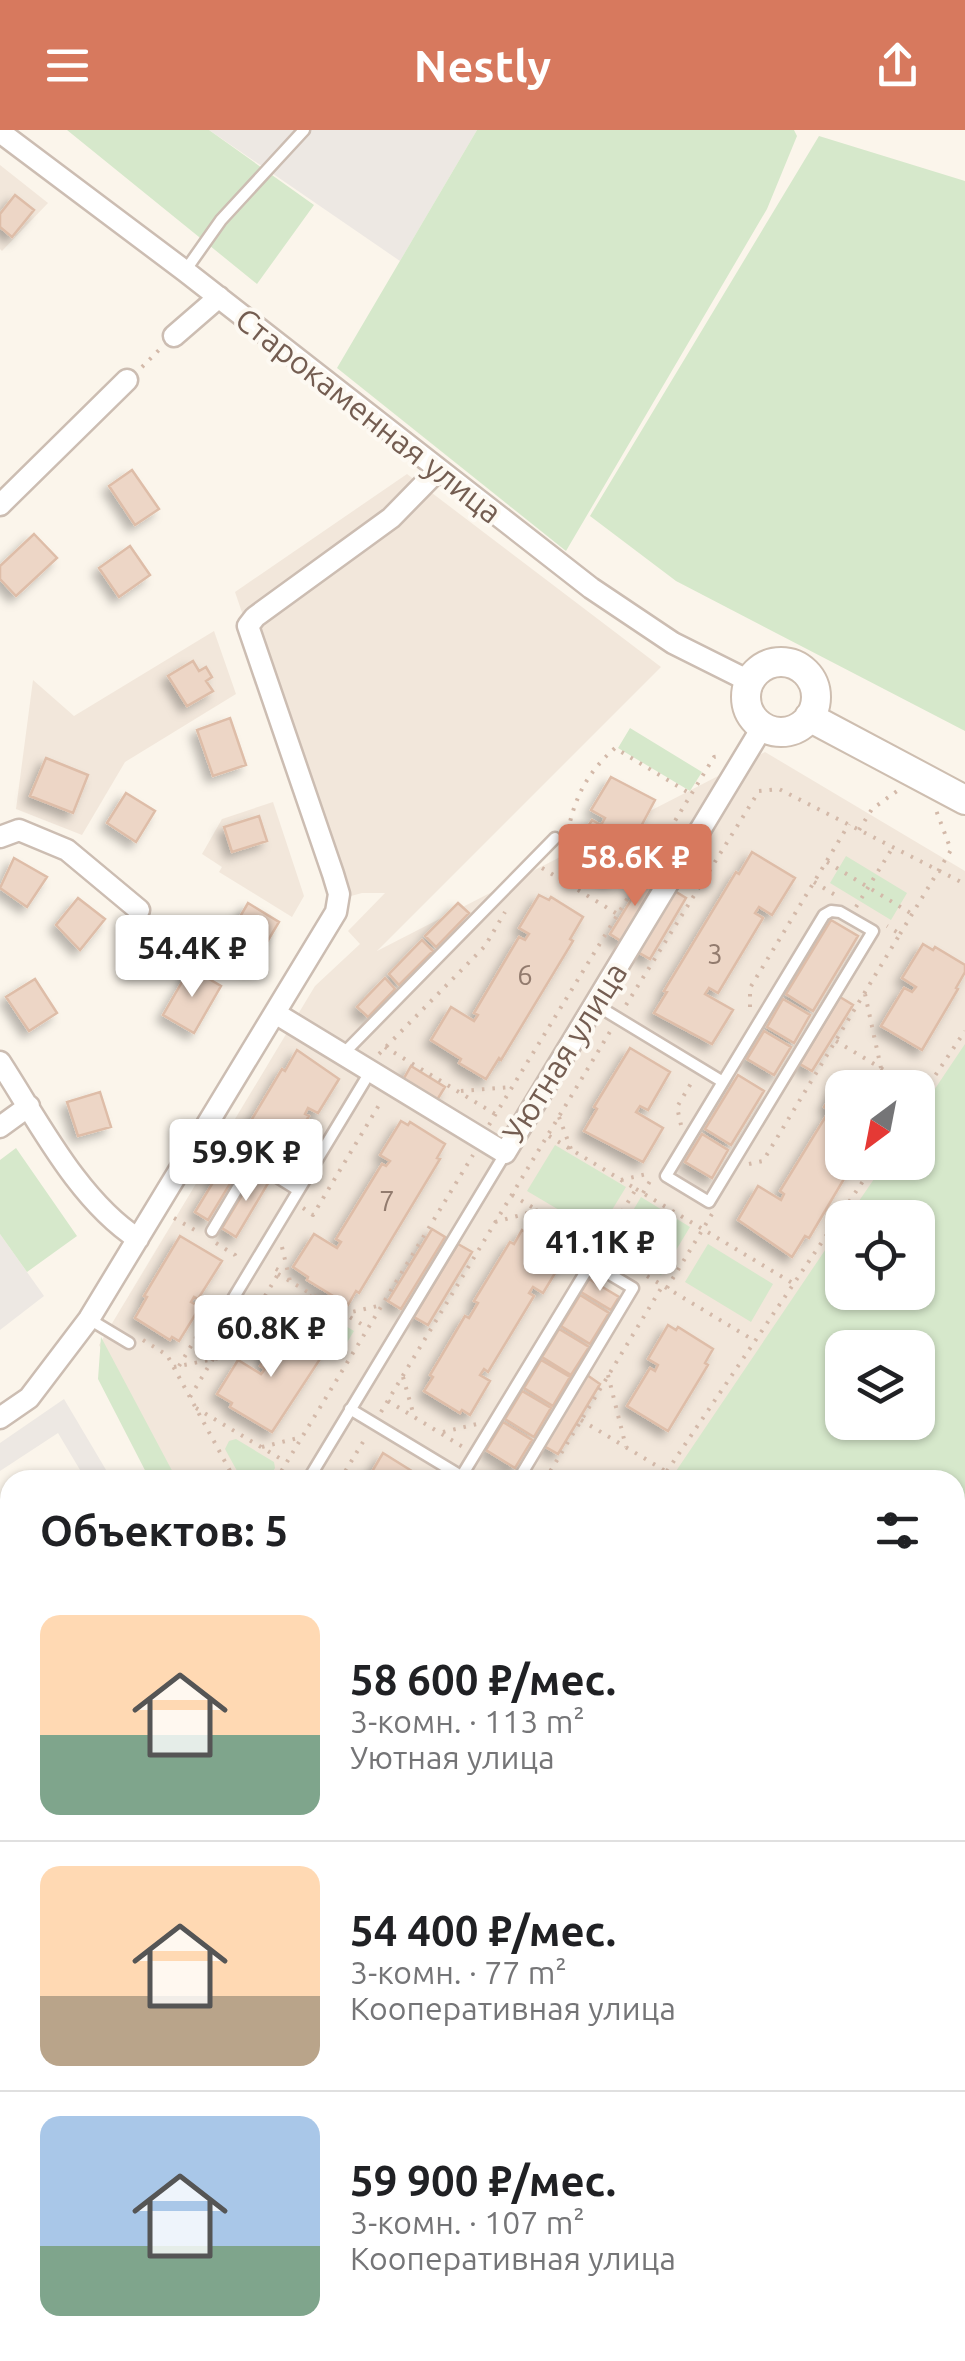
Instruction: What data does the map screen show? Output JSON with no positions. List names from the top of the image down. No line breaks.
{"streets":{"street":["Старокаменная улица","Уютная улица"]},"crossings":[["Старокаменная улица","Уютная улица"]],"house_numbers":["3","6","7"],"north":"bottom left","page":{"header":"Nestly","price":["58.6K ₽","54.4K ₽","59.9K ₽","41.1K ₽","60.8K ₽"],"heading":"Объектов: 5","list":[{"name":"58 600 ₽/мес.","note":"3-комн. · 113 m² · Уютная улица"},{"name":"54 400 ₽/мес.","note":"3-комн. · 77 m² · Кооперативная улица"},{"name":"59 900 ₽/мес.","note":"3-комн. · 107 m² · Кооперативная улица"}]}}
